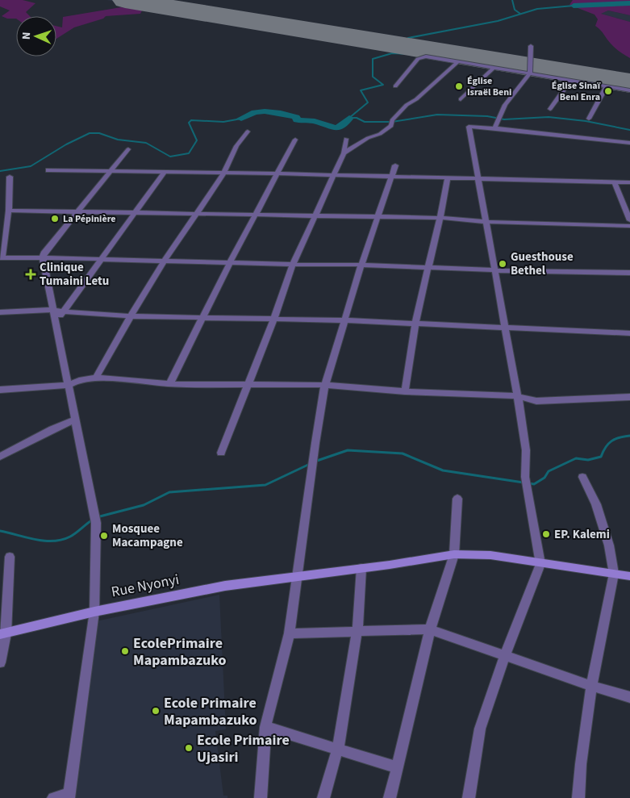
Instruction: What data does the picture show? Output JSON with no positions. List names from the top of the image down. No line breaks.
{"streets":{"street":["Rue Nyonyi"]},"places":{"other":["Église Israël Beni","Église Sinaï Beni Enra","La Pépinière","Guesthouse Bethel","EP. Kalemi","Mosquee Macampagne","EcolePrimaire Mapambazuko","Ecole Primaire Mapambazuko","Ecole Primaire Ujasiri"],"health":["Clinique Tumaini Letu"]},"north":"left"}
